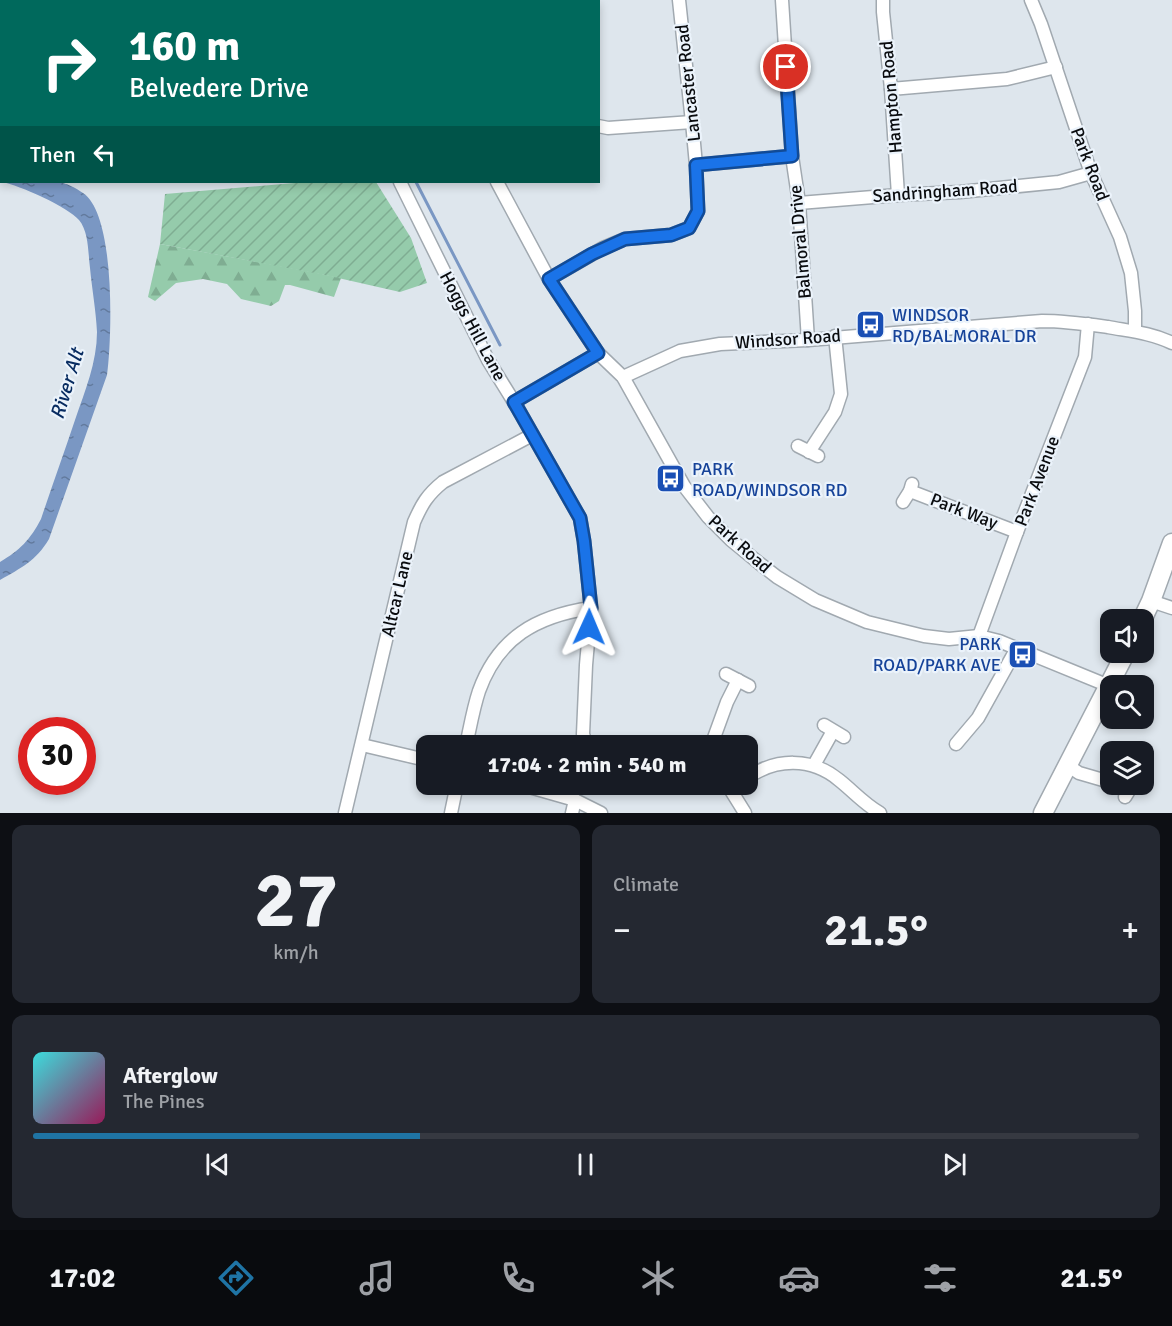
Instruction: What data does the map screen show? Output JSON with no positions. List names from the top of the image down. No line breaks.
{"streets":{"street":["Lancaster Road","Hampton Road","Park Road","Sandringham Road","Balmoral Drive","Hoggs Hill Lane","Windsor Road","Park Avenue","Park Way","Altcar Lane"]},"crossings":[["Lancaster Road","Park Road"],["Hampton Road","Sandringham Road"],["Park Road","Sandringham Road"],["Park Road","Windsor Road"],["Park Road","Park Avenue"],["Sandringham Road","Balmoral Drive"],["Balmoral Drive","Windsor Road"],["Hoggs Hill Lane","Altcar Lane"],["Windsor Road","Park Avenue"],["Park Avenue","Park Way"]],"water":["River Alt"],"places":{"bus stop":["WINDSOR RD/BALMORAL DR","PARK ROAD/WINDSOR RD","PARK ROAD/PARK AVE"]},"page":{"turn":["160 m","Belvedere Drive"],"then":"Then","limit":"30","trip":"17:04 · 2 min · 540 m","tile":[["27","km/h"],"Climate"],"heat":["−","21.5°","+"],"song":["Afterglow","The Pines"],"tabs":["17:02","21.5°"]}}
